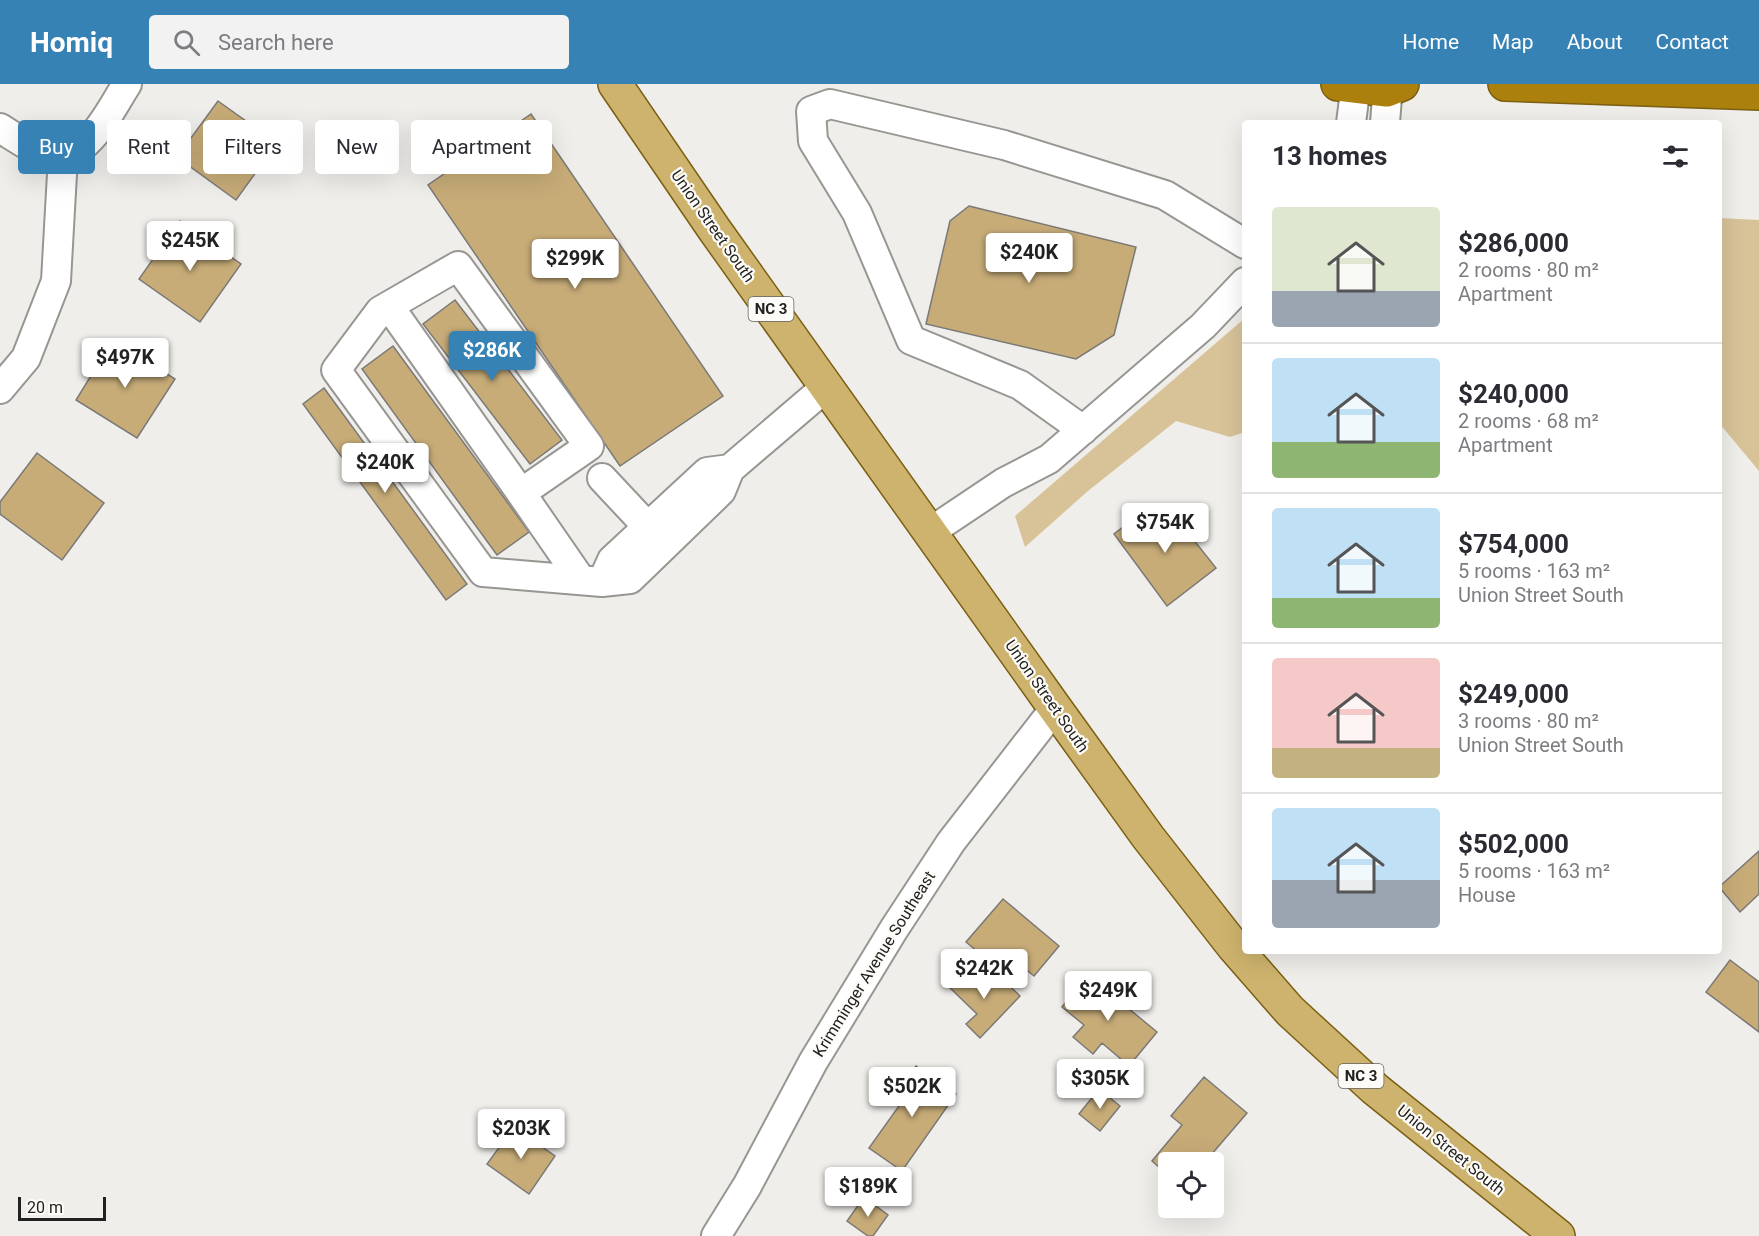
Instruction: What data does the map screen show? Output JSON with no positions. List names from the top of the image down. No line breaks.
{"streets":{"main road":["Union Street South","NC 3"],"street":["Krimminger Avenue Southeast"]},"crossings":[["Union Street South","Krimminger Avenue Southeast"]],"scale_bar":"20 m","page":{"header":"Homiq","search":"Search here","nav":["Home","Map","About","Contact"],"chip":["Buy","Rent","Filters","New","Apartment"],"heading":"13 homes","list":[{"name":"$286,000","note":"2 rooms · 80 m² · Apartment"},{"name":"$240,000","note":"2 rooms · 68 m² · Apartment"},{"name":"$754,000","note":"5 rooms · 163 m² · Union Street South"},{"name":"$249,000","note":"3 rooms · 80 m² · Union Street South"},{"name":"$502,000","note":"5 rooms · 163 m² · House"}],"price":["$245K","$240K","$299K","$286K","$497K","$240K","$754K","$242K","$249K","$305K","$502K","$203K","$189K"],"scale":"20 m"}}
